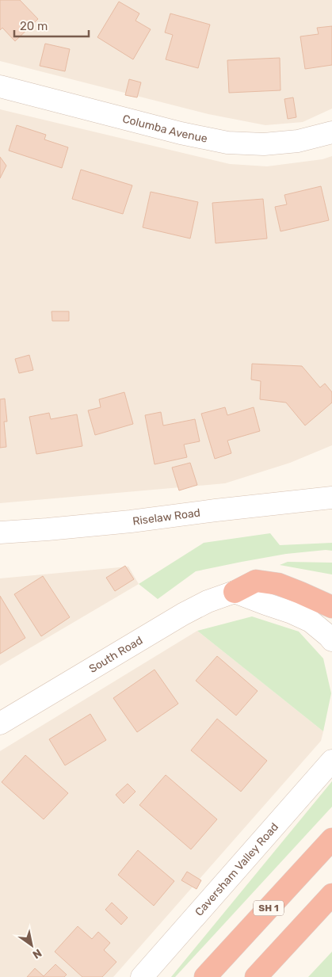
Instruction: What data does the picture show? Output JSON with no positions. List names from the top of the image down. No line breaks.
{"streets":{"highway":["SH 1"],"street":["Columba Avenue","Riselaw Road","South Road","Caversham Valley Road"]},"scale_bar":"20 m","north":"bottom right"}
